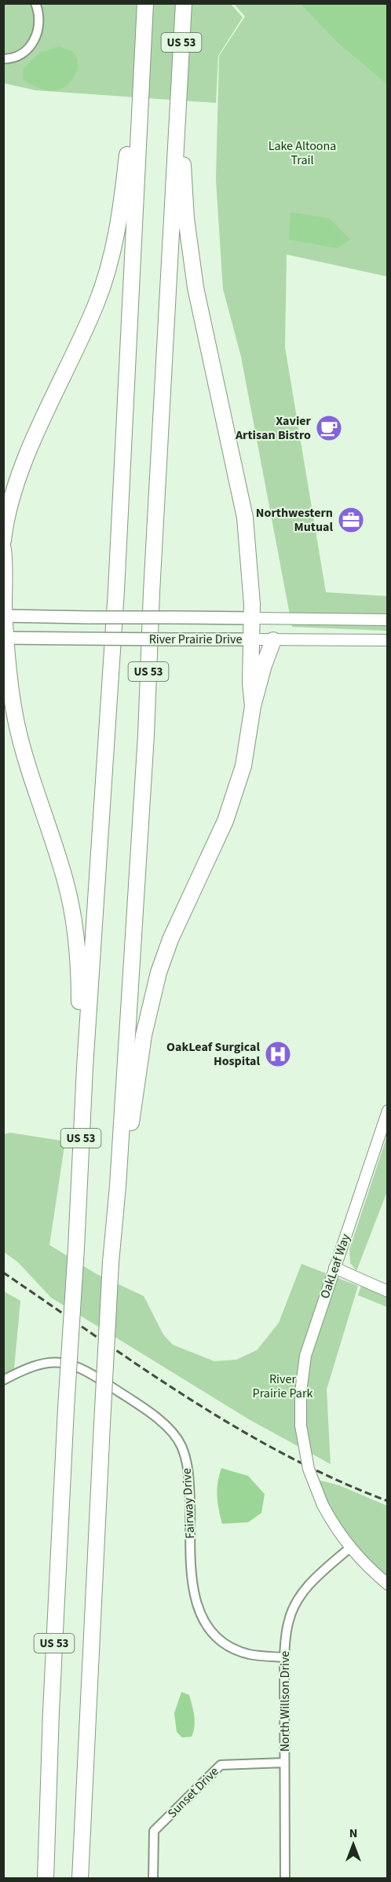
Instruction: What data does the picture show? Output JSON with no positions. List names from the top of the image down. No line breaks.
{"streets":{"highway":["US 53"],"main road":["River Prairie Drive"],"street":["OakLeaf Way","Fairway Drive","North Willson Drive","Sunset Drive"]},"crossings":[["OakLeaf Way","North Willson Drive"],["Fairway Drive","North Willson Drive"],["North Willson Drive","Sunset Drive"]],"parks":["Lake Altoona Trail","River Prairie Park"],"places":{"cafe":["Xavier Artisan Bistro"],"office":["Northwestern Mutual"],"hospital":["OakLeaf Surgical Hospital"]},"north":"top"}
